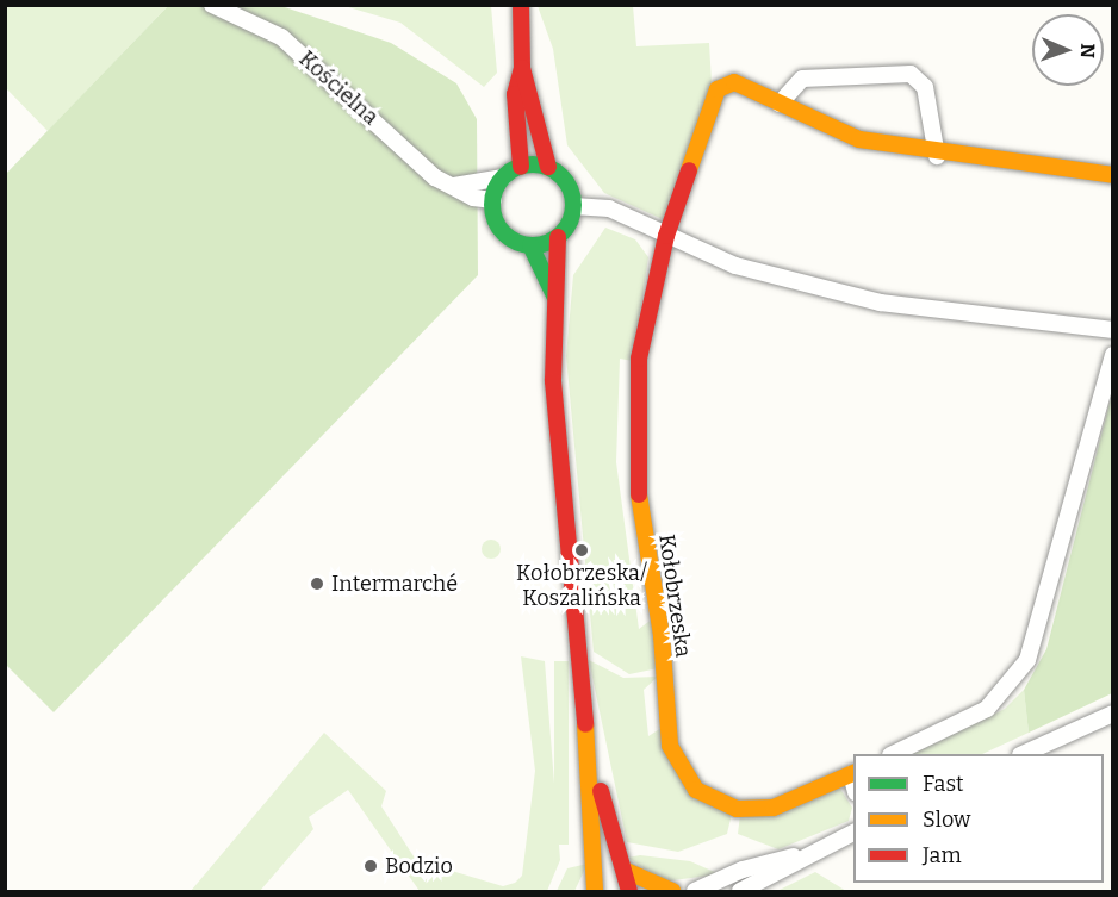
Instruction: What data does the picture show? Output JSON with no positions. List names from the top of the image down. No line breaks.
{"streets":{"main road":["Kołobrzeska"],"street":["Kościelna"]},"places":["Kołobrzeska/ Koszalińska","Intermarché","Bodzio"],"legend":["Fast","Slow","Jam"],"north":"right"}
